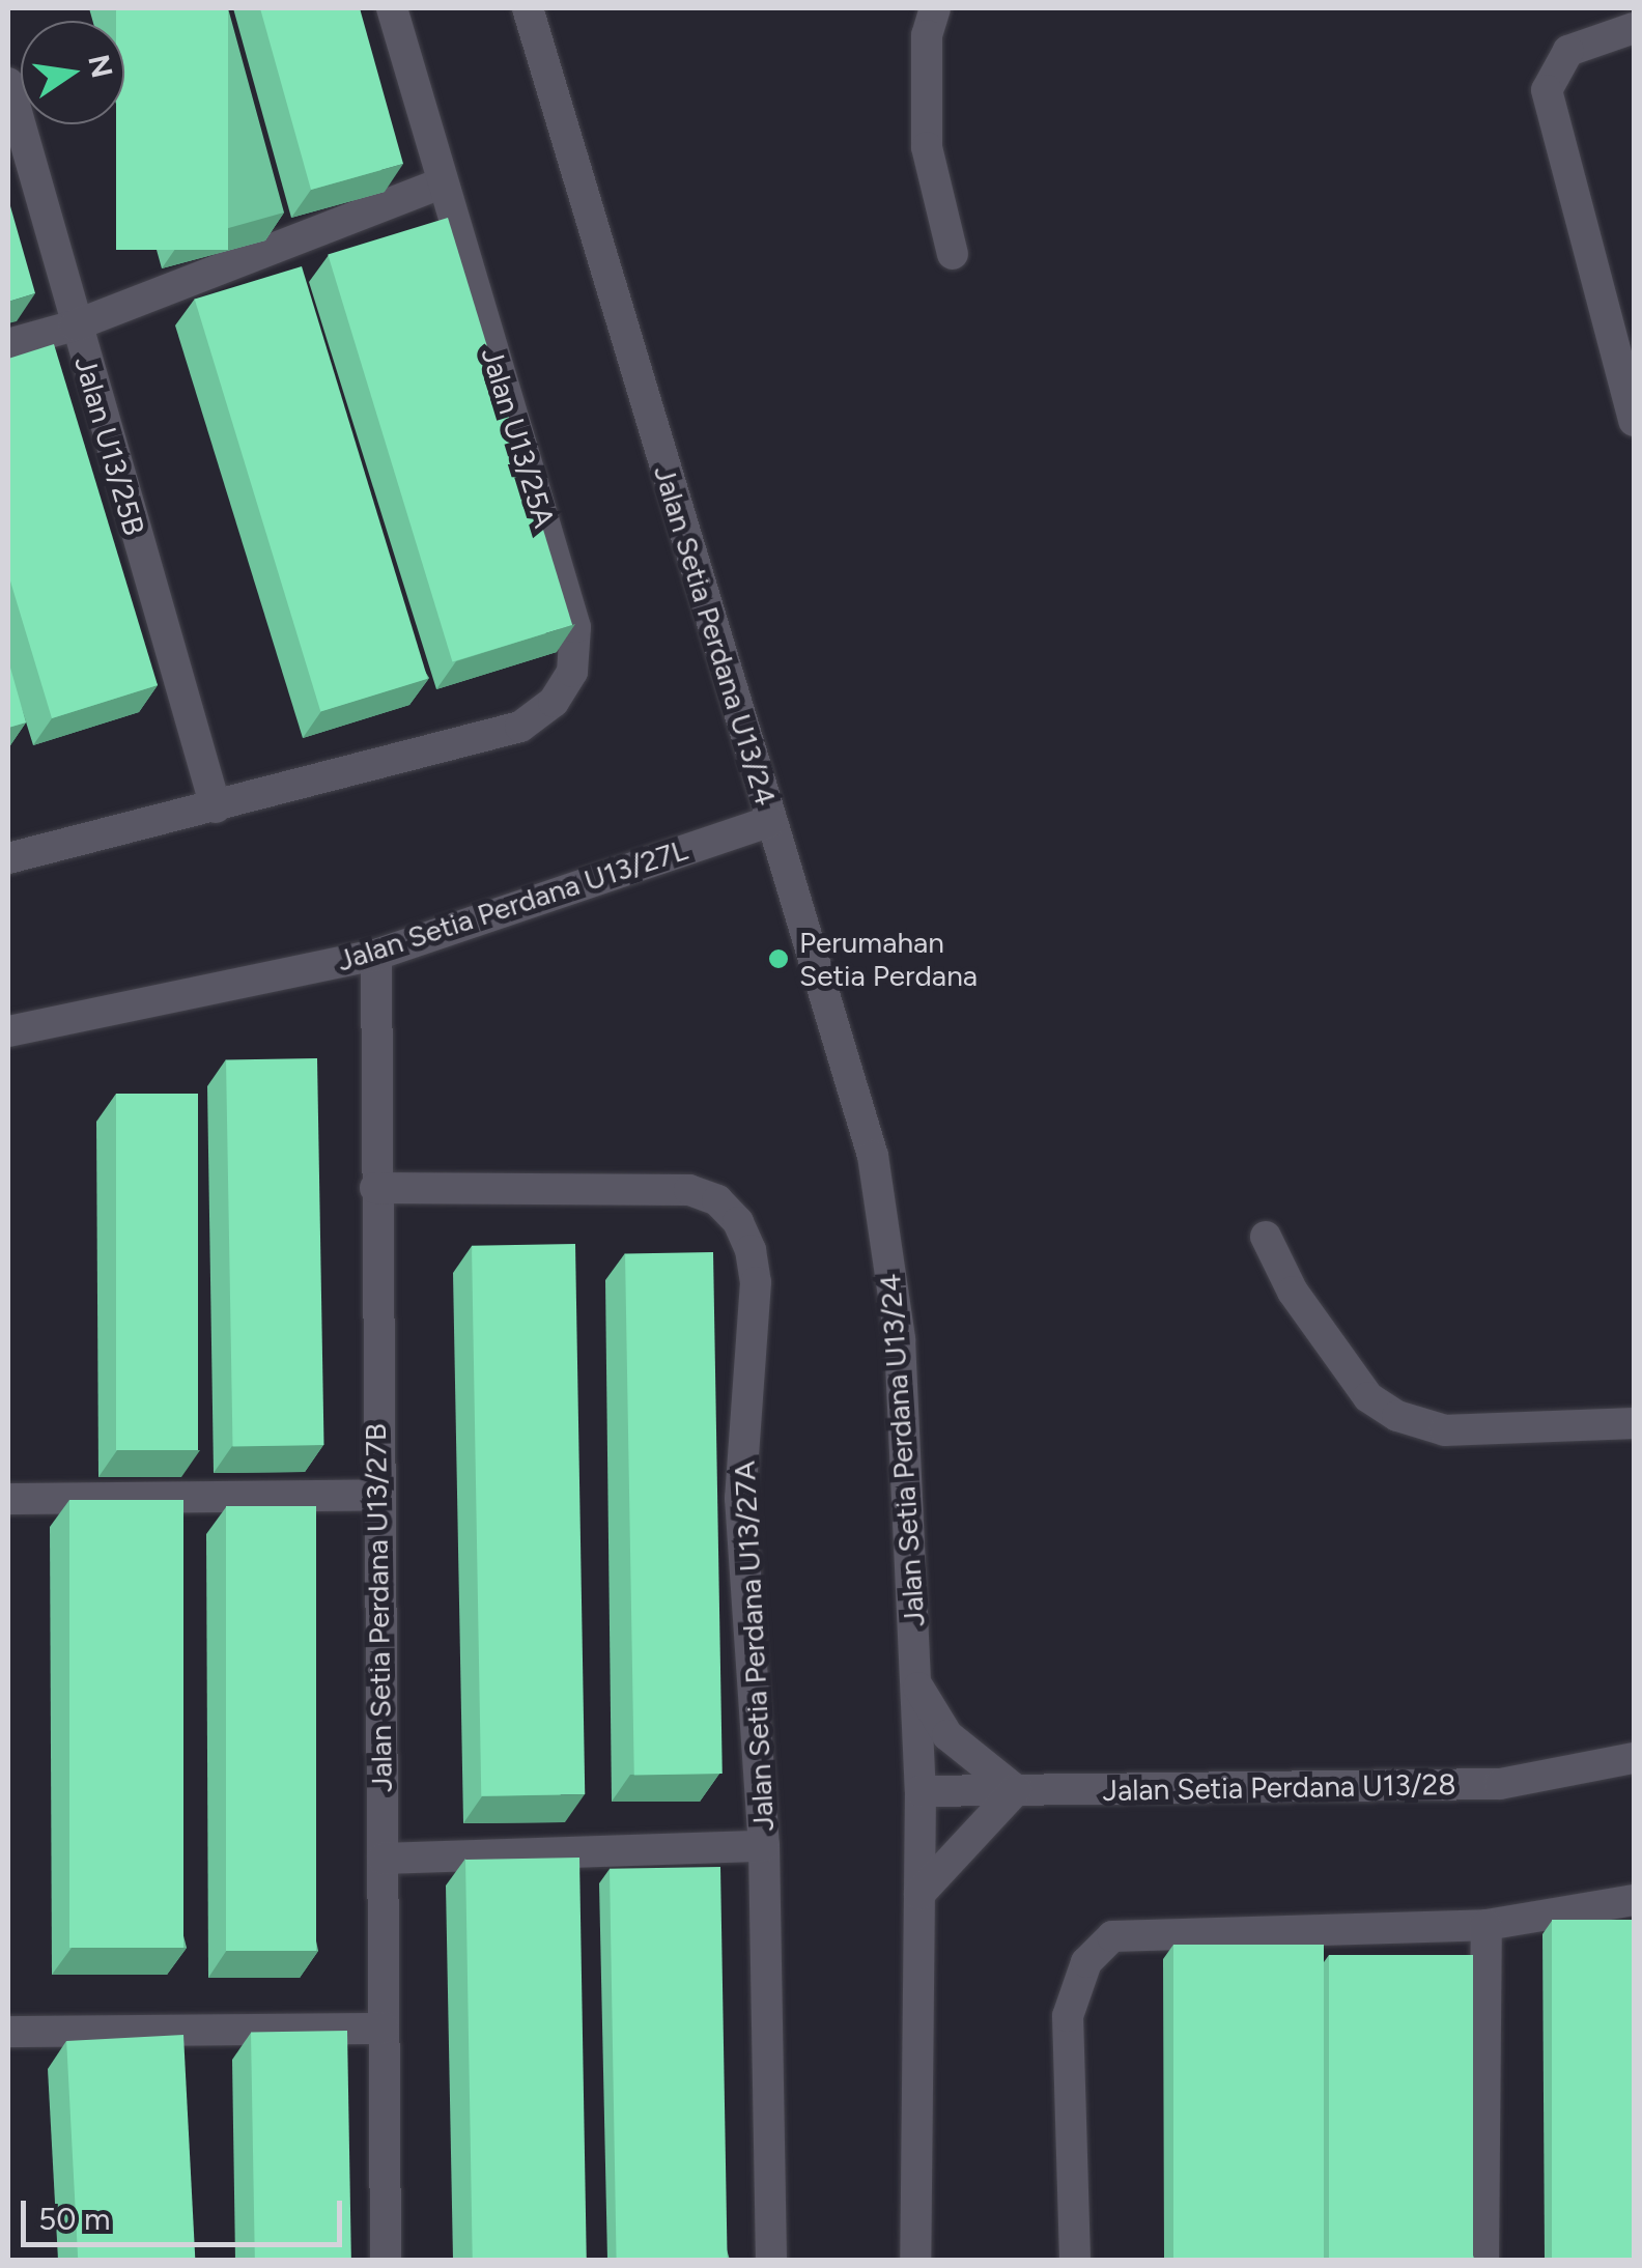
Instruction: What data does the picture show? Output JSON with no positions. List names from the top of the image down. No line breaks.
{"streets":{"street":["Jalan U13/25A","Jalan U13/25B","Jalan Setia Perdana U13/24","Jalan Setia Perdana U13/27L","Jalan Setia Perdana U13/27B","Jalan Setia Perdana U13/27A","Jalan Setia Perdana U13/28"]},"crossings":[["Jalan U13/25A","Jalan U13/25B"],["Jalan Setia Perdana U13/24","Jalan Setia Perdana U13/27L"],["Jalan Setia Perdana U13/24","Jalan Setia Perdana U13/28"],["Jalan Setia Perdana U13/27L","Jalan Setia Perdana U13/27B"],["Jalan Setia Perdana U13/27B","Jalan Setia Perdana U13/27A"]],"places":["Perumahan Setia Perdana"],"scale_bar":"50 m","north":"right"}
